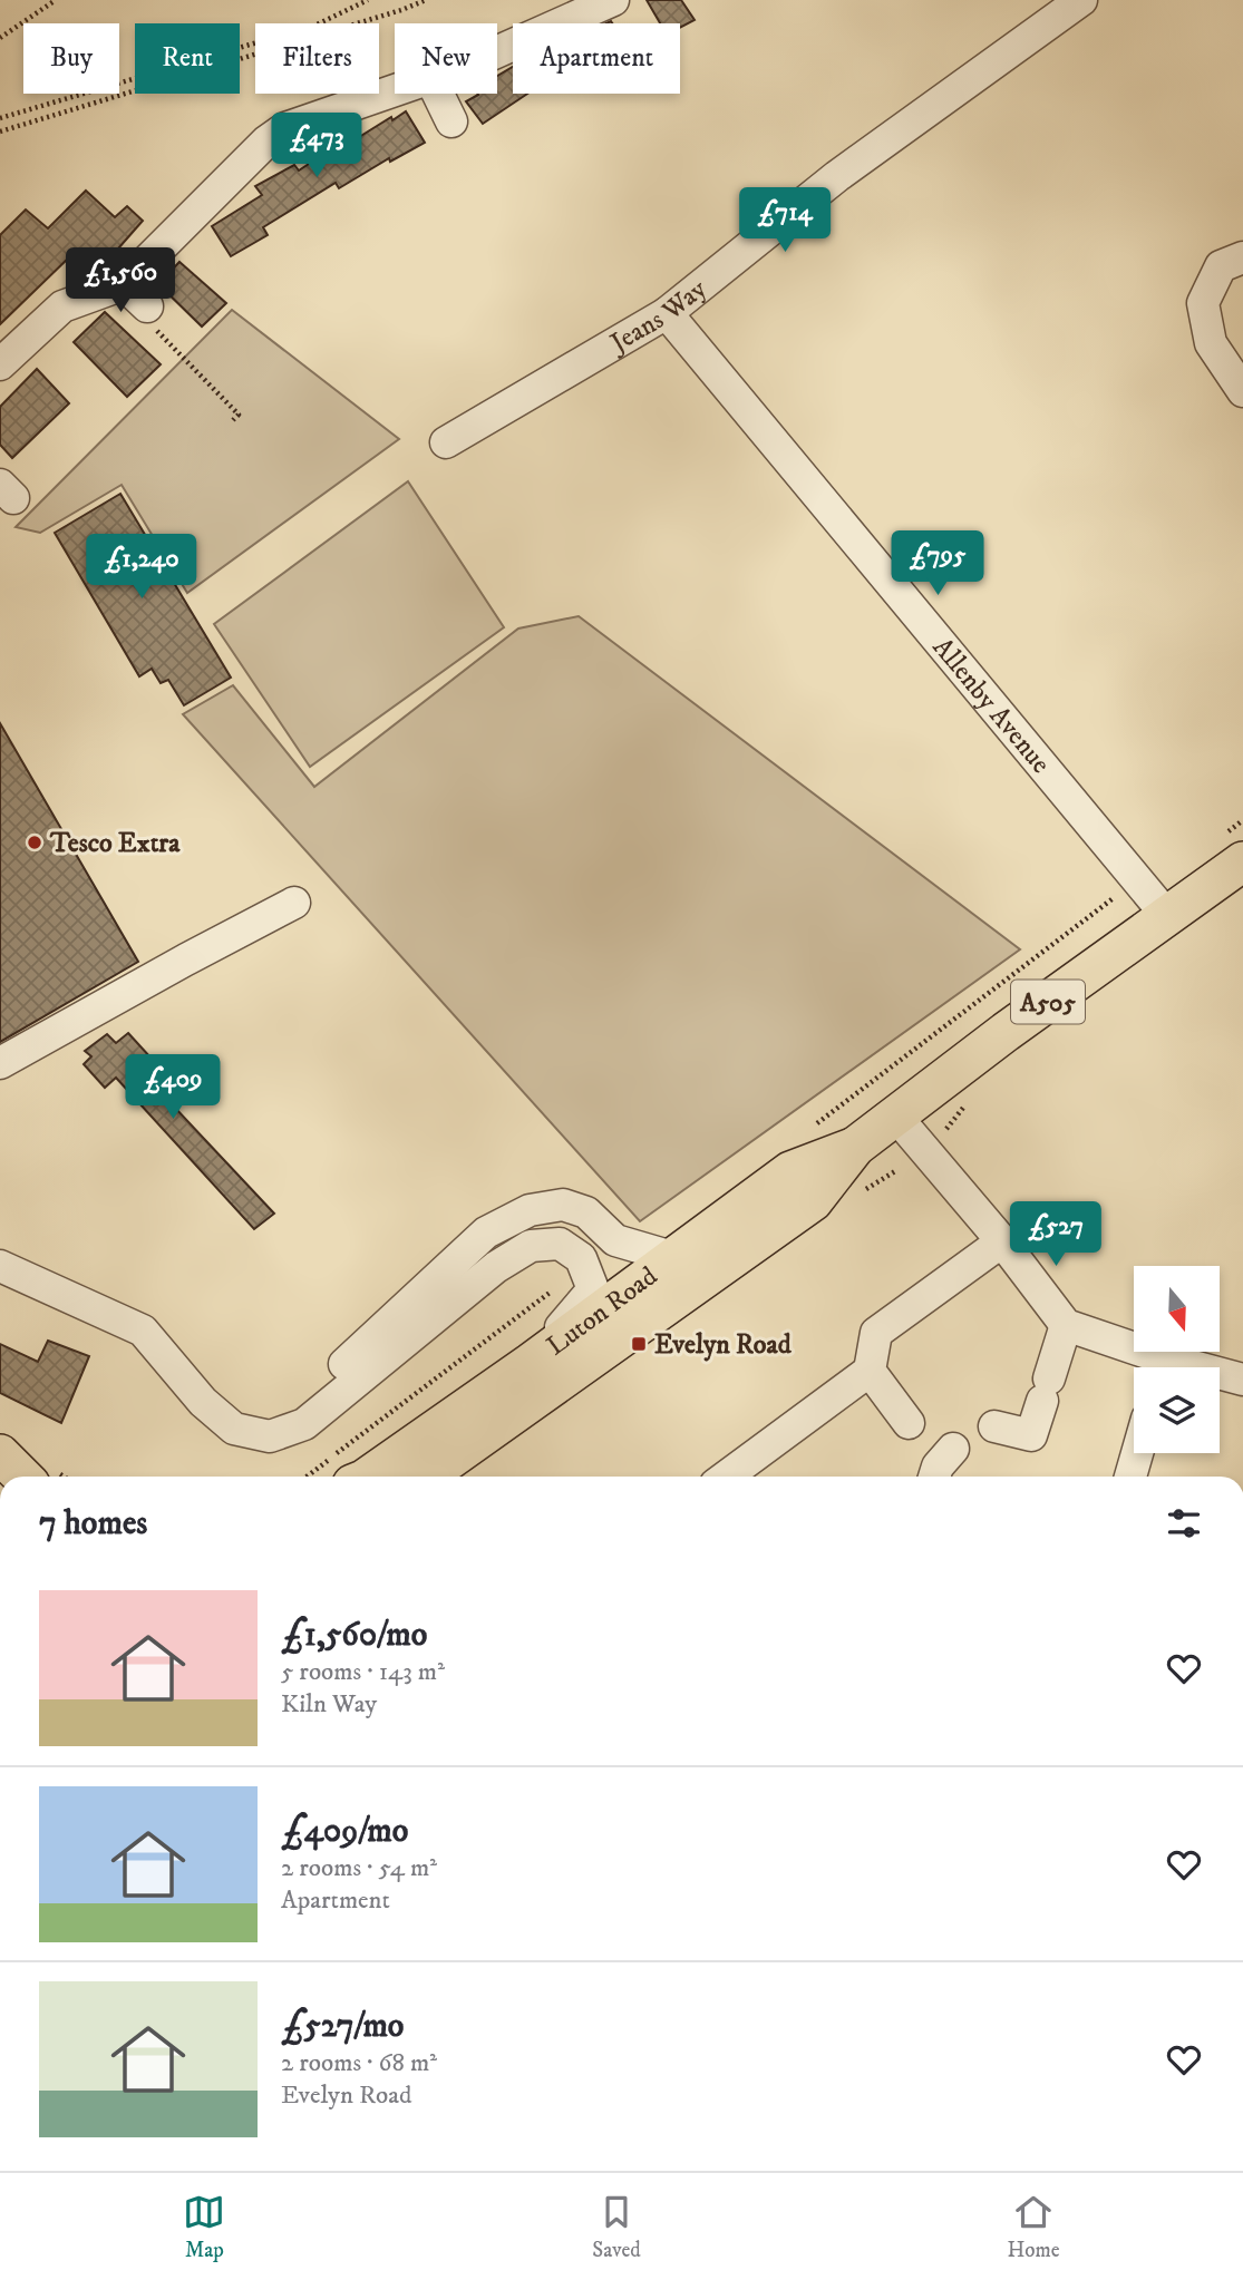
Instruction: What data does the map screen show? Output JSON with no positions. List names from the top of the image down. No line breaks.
{"streets":{"main road":["A505","Luton Road"],"street":["Jeans Way","Allenby Avenue"]},"crossings":[["Jeans Way","Allenby Avenue"],["Allenby Avenue","Luton Road"]],"places":{"other":["Tesco Extra"],"transit":["Evelyn Road"]},"north":"bottom","page":{"chip":["Buy","Rent","Filters","New","Apartment"],"price":["£473","£714","£1,560","£795","£1,240","£409","£527"],"heading":"7 homes","list":[{"name":"£1,560/mo","note":"5 rooms · 143 m² · Kiln Way"},{"name":"£409/mo","note":"2 rooms · 54 m² · Apartment"},{"name":"£527/mo","note":"2 rooms · 68 m² · Evelyn Road"}],"tabs":["Map","Saved","Home"]}}
